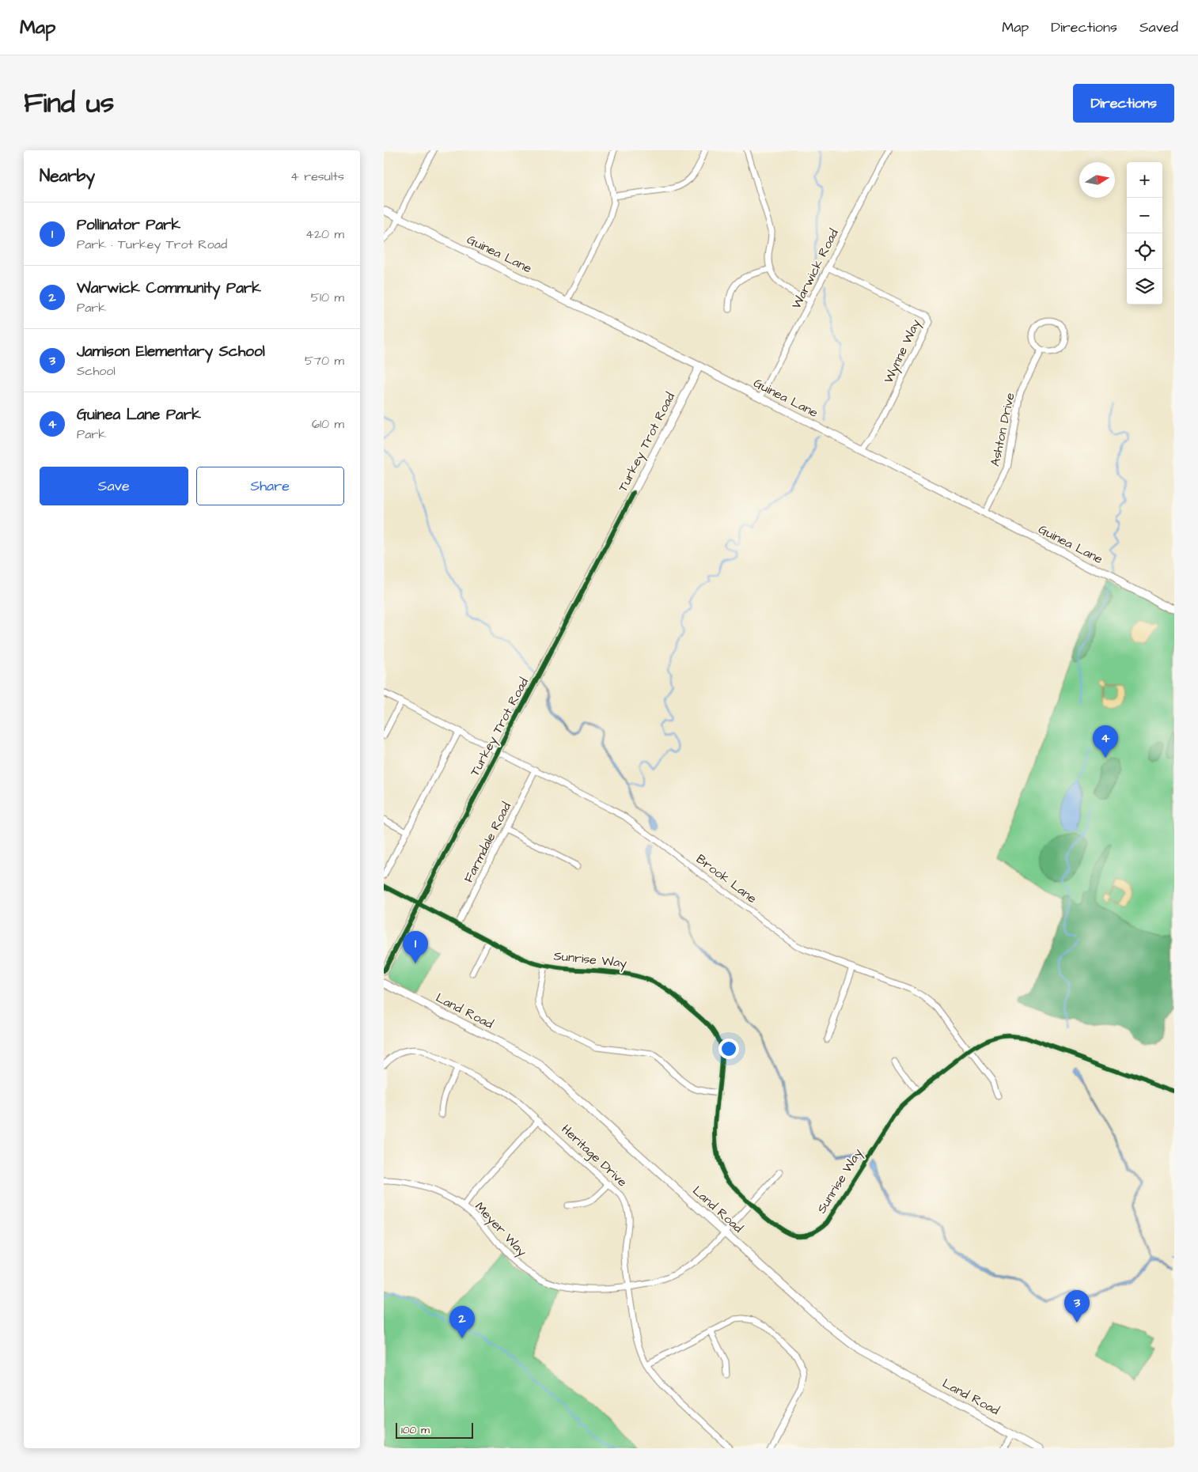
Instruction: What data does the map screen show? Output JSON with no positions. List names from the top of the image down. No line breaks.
{"streets":{"street":["Guinea Lane","Warwick Road","Wynne Way","Ashton Drive","Turkey Trot Road","Farmdale Road","Brook Lane","Sunrise Way","Land Road","Heritage Drive","Meyer Way"]},"crossings":[["Guinea Lane","Warwick Road"],["Guinea Lane","Wynne Way"],["Guinea Lane","Ashton Drive"],["Guinea Lane","Turkey Trot Road"],["Warwick Road","Wynne Way"],["Turkey Trot Road","Brook Lane"],["Turkey Trot Road","Sunrise Way"],["Farmdale Road","Brook Lane"],["Farmdale Road","Sunrise Way"],["Brook Lane","Sunrise Way"],["Sunrise Way","Meyer Way"],["Land Road","Meyer Way"],["Heritage Drive","Meyer Way"]],"scale_bar":"100 m","north":"right","page":{"header":"Map","nav":["Map","Directions","Saved"],"title":"Find us","buttons":["Directions",["Save","Share"]],"heading":["Nearby","4 results"],"map_buttons":["+","−"],"list":[{"mark":"1","name":"Pollinator Park","note":"Park · Turkey Trot Road","value":"420 m"},{"mark":"2","name":"Warwick Community Park","note":"Park","value":"510 m"},{"mark":"3","name":"Jamison Elementary School","note":"School","value":"570 m"},{"mark":"4","name":"Guinea Lane Park","note":"Park","value":"610 m"}],"pins":["4","1","3","2"],"scale":"100 m"}}
